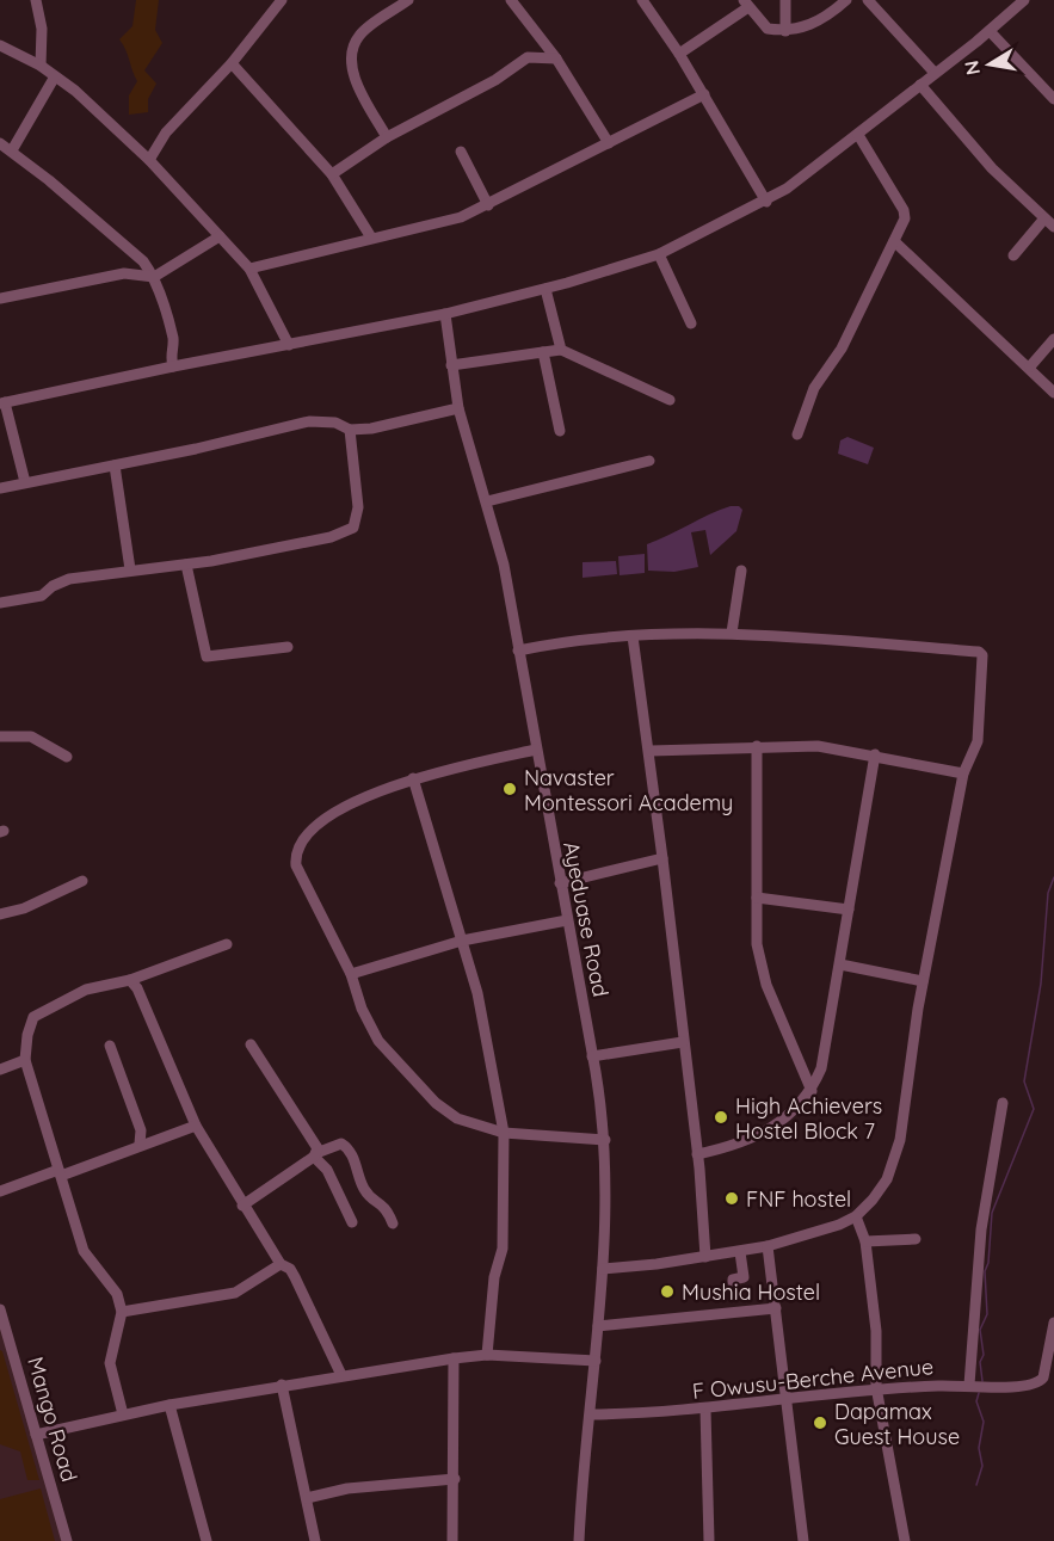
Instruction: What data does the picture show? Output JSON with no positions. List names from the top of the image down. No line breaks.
{"streets":{"street":["Ayeduase Road","F Owusu-Berche Avenue","Mango Road"]},"crossings":[["Ayeduase Road","F Owusu-Berche Avenue"]],"places":["Navaster Montessori Academy","High Achievers Hostel Block 7","FNF hostel","Mushia Hostel","Dapamax Guest House"],"north":"left"}
